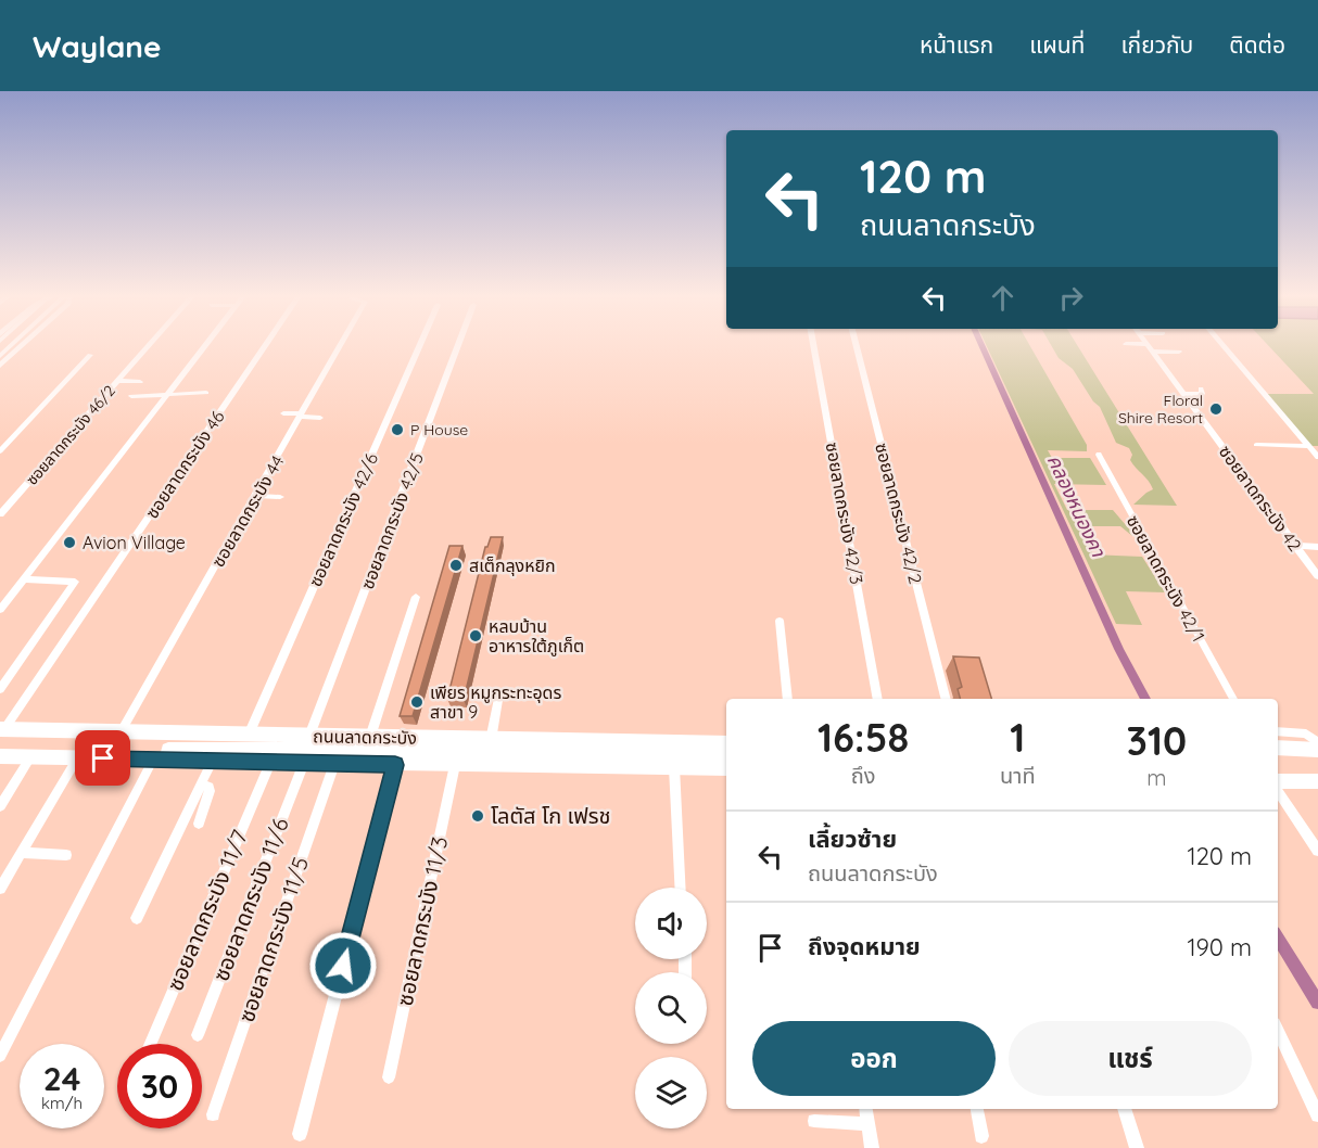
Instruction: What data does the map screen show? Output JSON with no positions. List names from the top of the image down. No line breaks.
{"streets":{"main road":["ถนนลาดกระบัง"],"street":["ซอยลาดกระบัง 46/2","ซอยลาดกระบัง 46","ซอยลาดกระบัง 42","ซอยลาดกระบัง 44","ซอยลาดกระบัง 42/3","ซอยลาดกระบัง 42/2","ซอยลาดกระบัง 42/6","ซอยลาดกระบัง 42/5","ซอยลาดกระบัง 42/1","ซอยลาดกระบัง 11/6","ซอยลาดกระบัง 11/7","ซอยลาดกระบัง 11/3","ซอยลาดกระบัง 11/5"]},"crossings":[["ซอยลาดกระบัง 44","ถนนลาดกระบัง"],["ซอยลาดกระบัง 42/6","ถนนลาดกระบัง"],["ซอยลาดกระบัง 42/5","ถนนลาดกระบัง"],["ถนนลาดกระบัง","ซอยลาดกระบัง 11/6"],["ถนนลาดกระบัง","ซอยลาดกระบัง 11/7"],["ถนนลาดกระบัง","ซอยลาดกระบัง 11/3"],["ถนนลาดกระบัง","ซอยลาดกระบัง 11/5"]],"water":["คลองหนองคา"],"places":["Floral Shire Resort","P House","Avion Village","สเต็กลุงหยิก","หลบบ้าน อาหารใต้ภูเก็ต","เพียร หมูกระทะอุดร สาขา 9","โลตัส โก เฟรช"],"page":{"header":"Waylane","nav":["หน้าแรก","แผนที่","เกี่ยวกับ","ติดต่อ"],"turn":["120 m","ถนนลาดกระบัง"],"eta":["16:58","ถึง","1","นาที","310","m"],"list":[{"name":"เลี้ยวซ้าย","note":"ถนนลาดกระบัง","value":"120 m"},{"name":"ถึงจุดหมาย","value":"190 m"}],"buttons":["ออก","แชร์"],"speed":"24 km/h","limit":"30"}}
